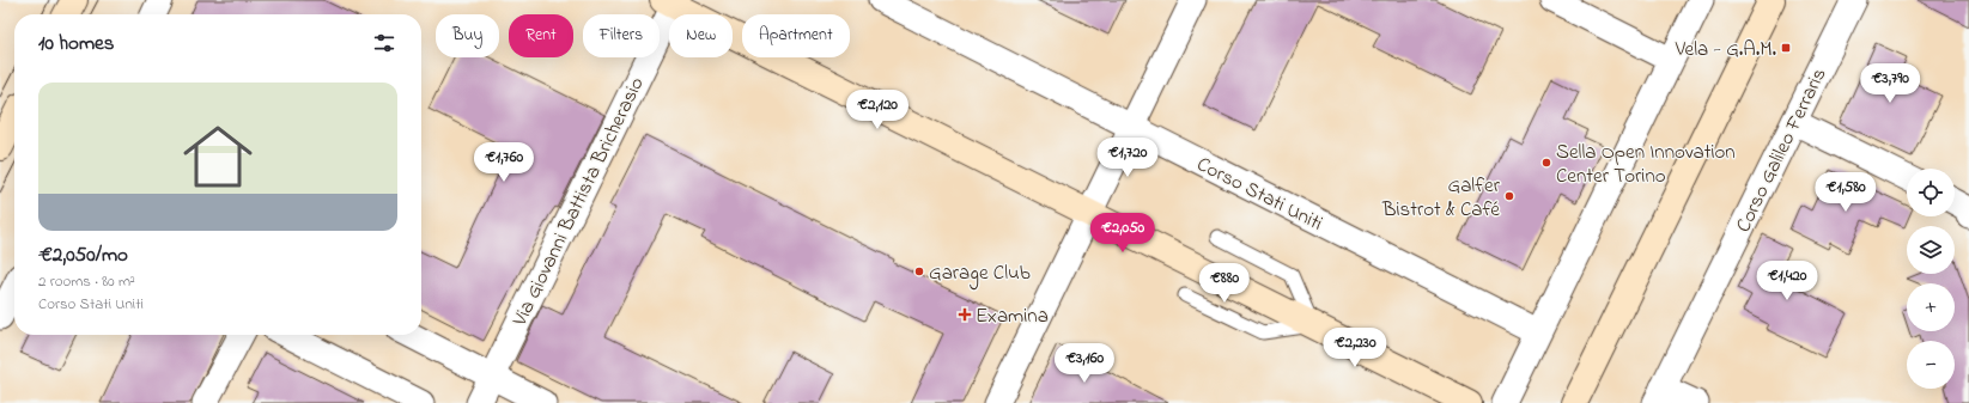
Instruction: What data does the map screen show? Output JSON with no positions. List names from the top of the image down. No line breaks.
{"streets":{"street":["Corso Galileo Ferraris","Corso Stati Uniti","Via Giovanni Battista Bricherasio"]},"places":{"transit":["Vela - G.A.M."],"other":["Sella Open Innovation Center Torino","Galfer Bistrot & Café","Garage Club"],"health":["Examina"]},"page":{"chip":["Buy","Rent","Filters","New","Apartment"],"heading":"10 homes","price":["€3,790","€2,120","€1,720","€1,760","€1,580","€2,050","€1,420","€880","€2,230","€3,160"],"list":[{"name":"€2,050/mo","note":"2 rooms · 80 m² · Corso Stati Uniti"}],"map_buttons":["+","−"]}}
